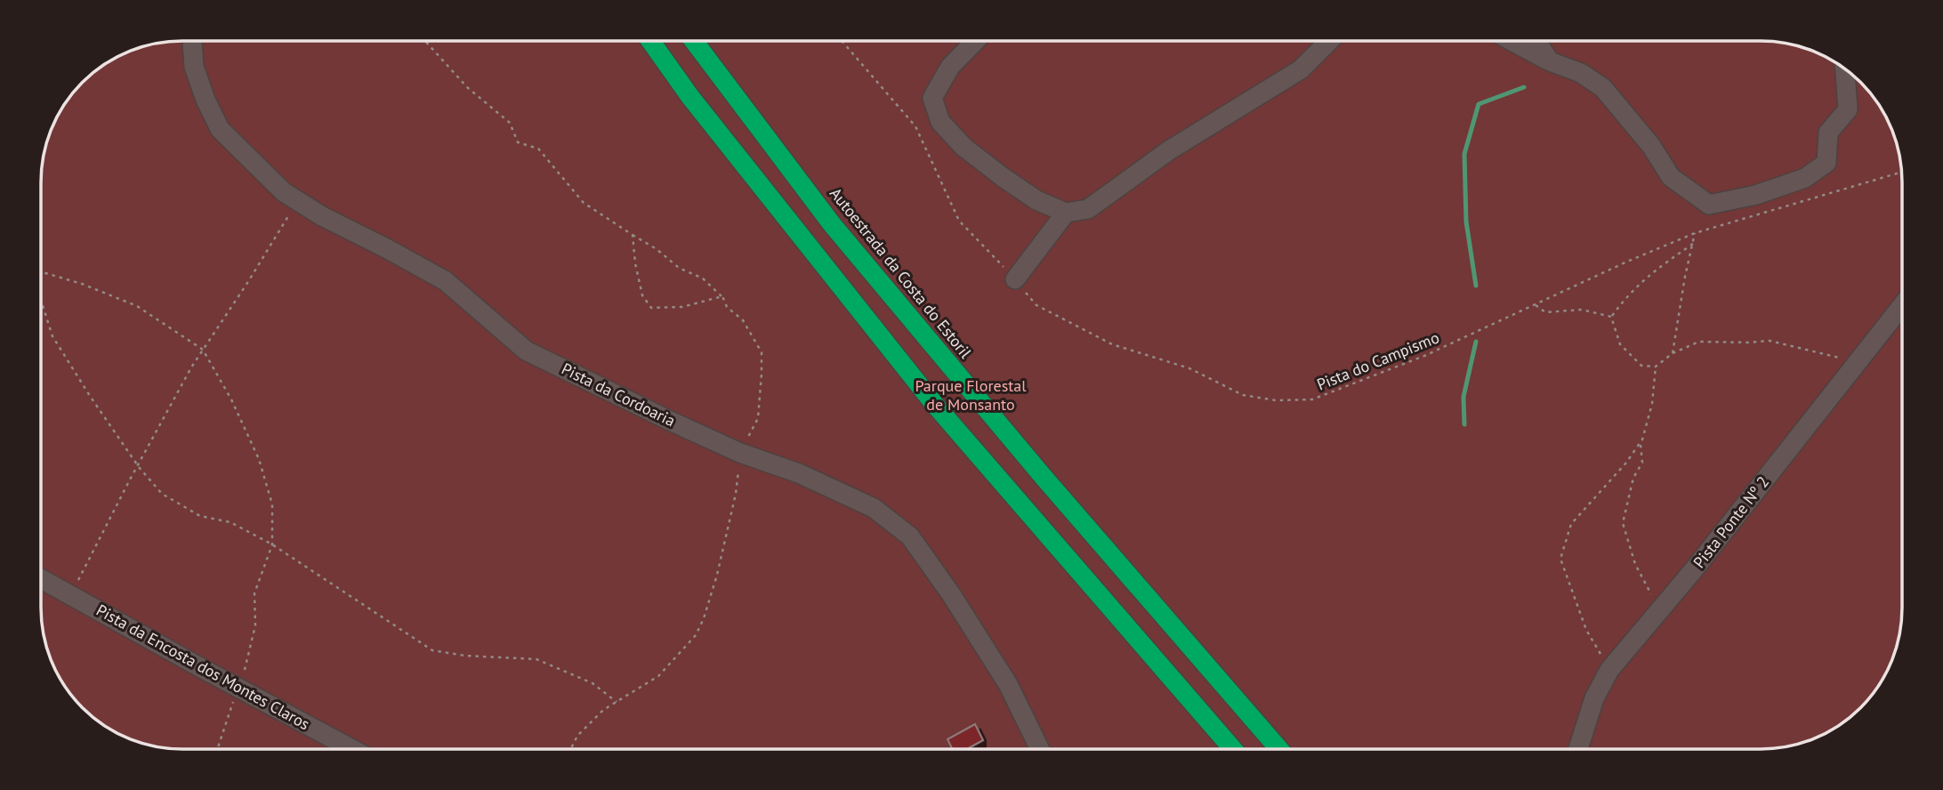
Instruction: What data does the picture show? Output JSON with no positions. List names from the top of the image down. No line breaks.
{"streets":{"highway":["Autoestrada da Costa do Estoril"],"street":["Pista da Cordoaria","Pista Ponte Nº 2","Pista da Encosta dos Montes Claros"],"path":["Pista do Campismo"]},"parks":["Parque Florestal de Monsanto"]}
